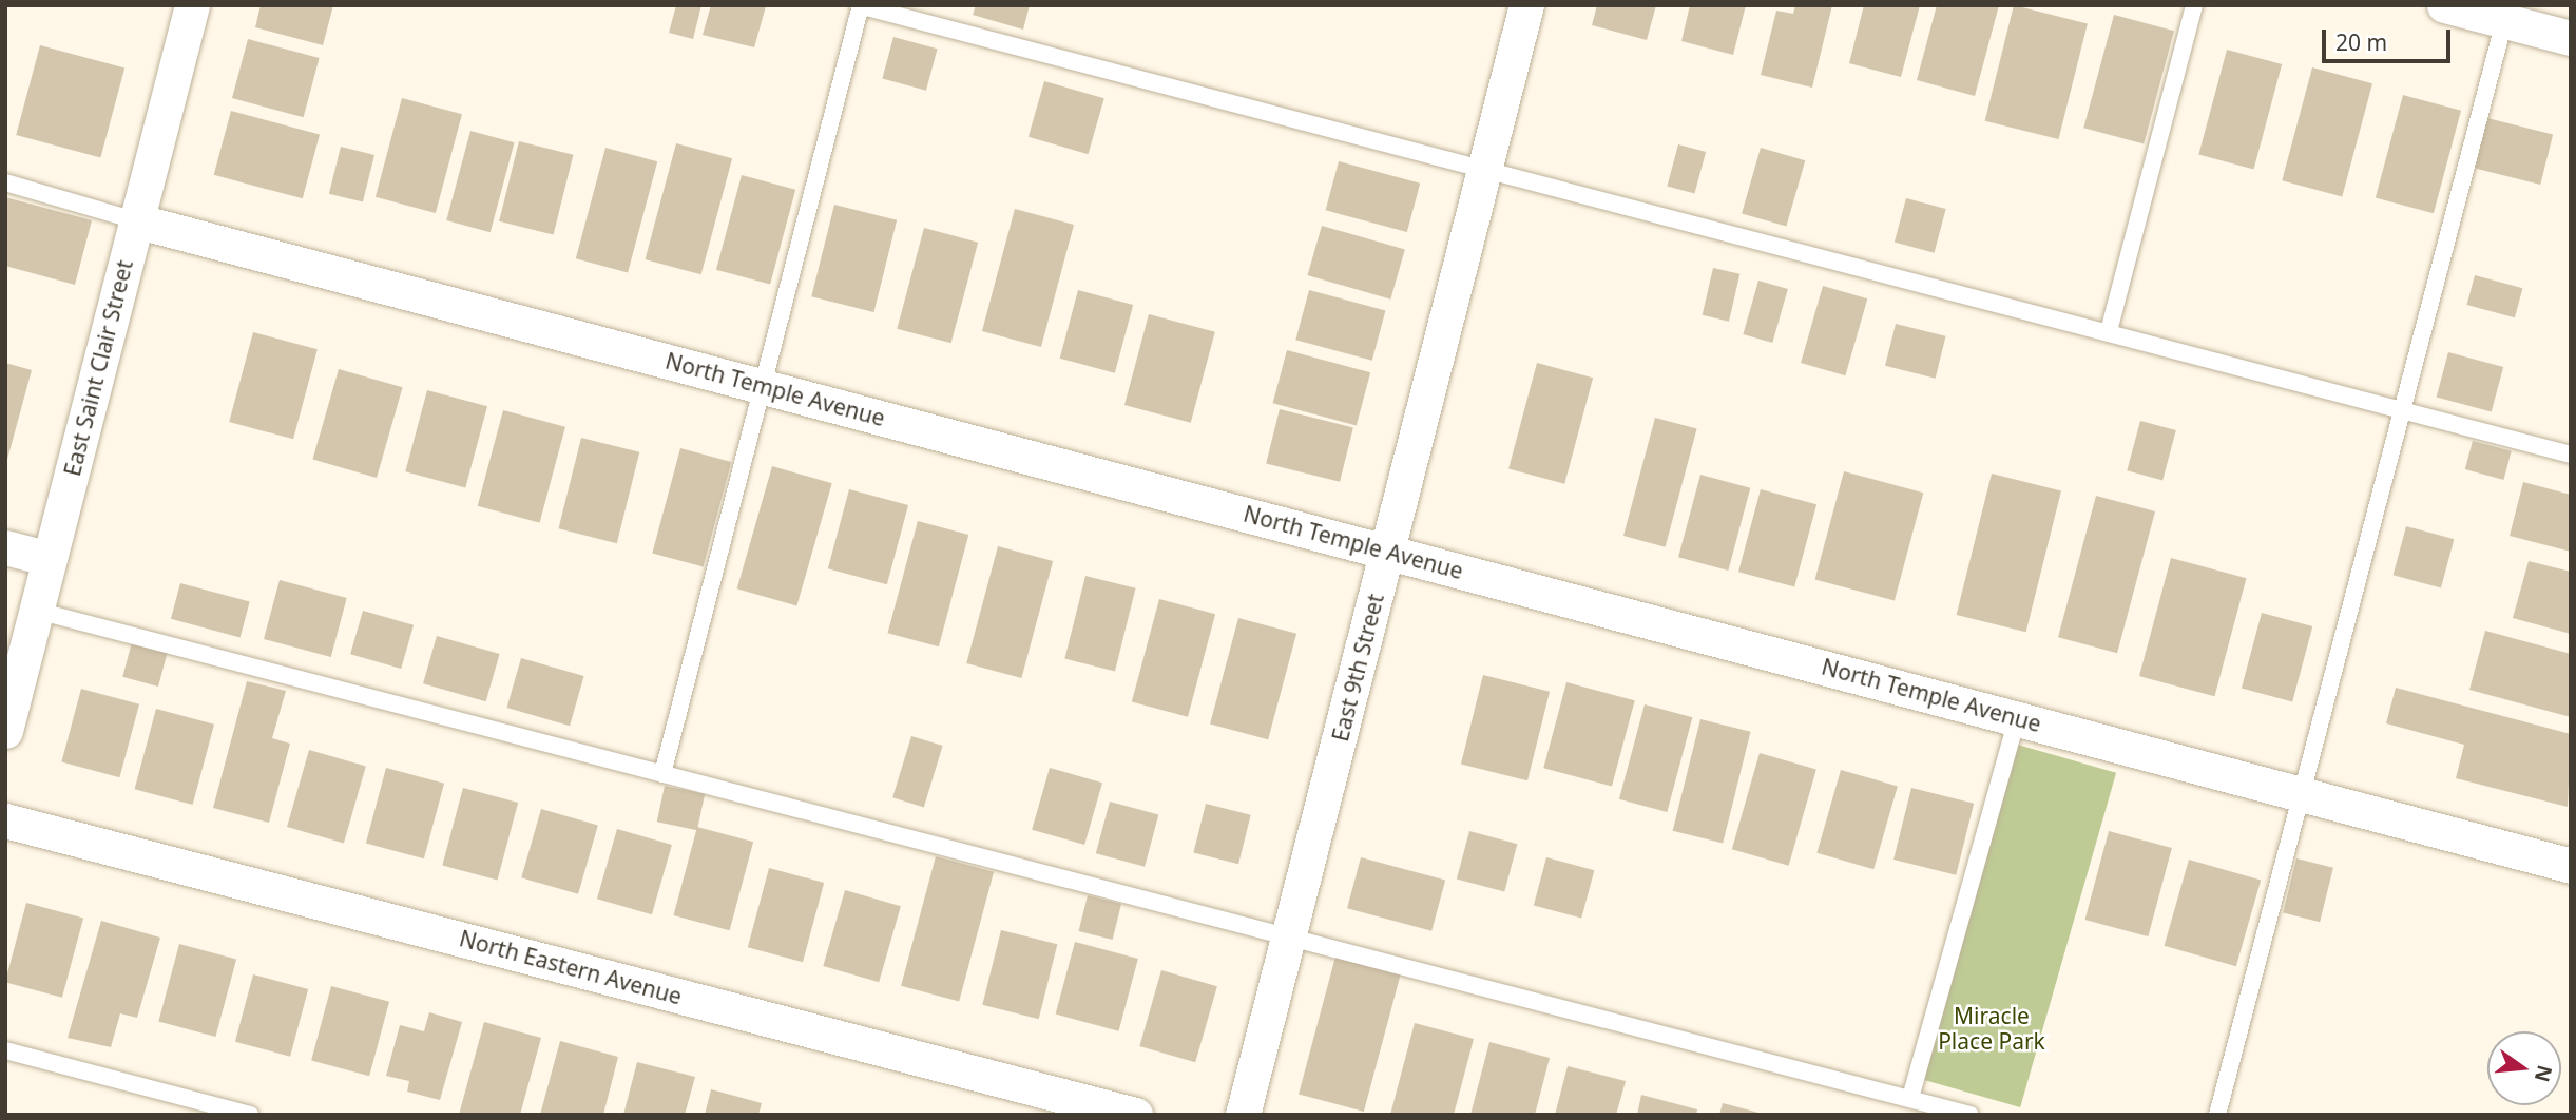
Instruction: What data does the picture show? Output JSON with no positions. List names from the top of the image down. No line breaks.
{"streets":{"street":["East Saint Clair Street","North Temple Avenue","East 9th Street","North Eastern Avenue"]},"crossings":[["East Saint Clair Street","North Temple Avenue"],["North Temple Avenue","East 9th Street"]],"parks":["Miracle Place Park"],"scale_bar":"20 m","north":"right"}
